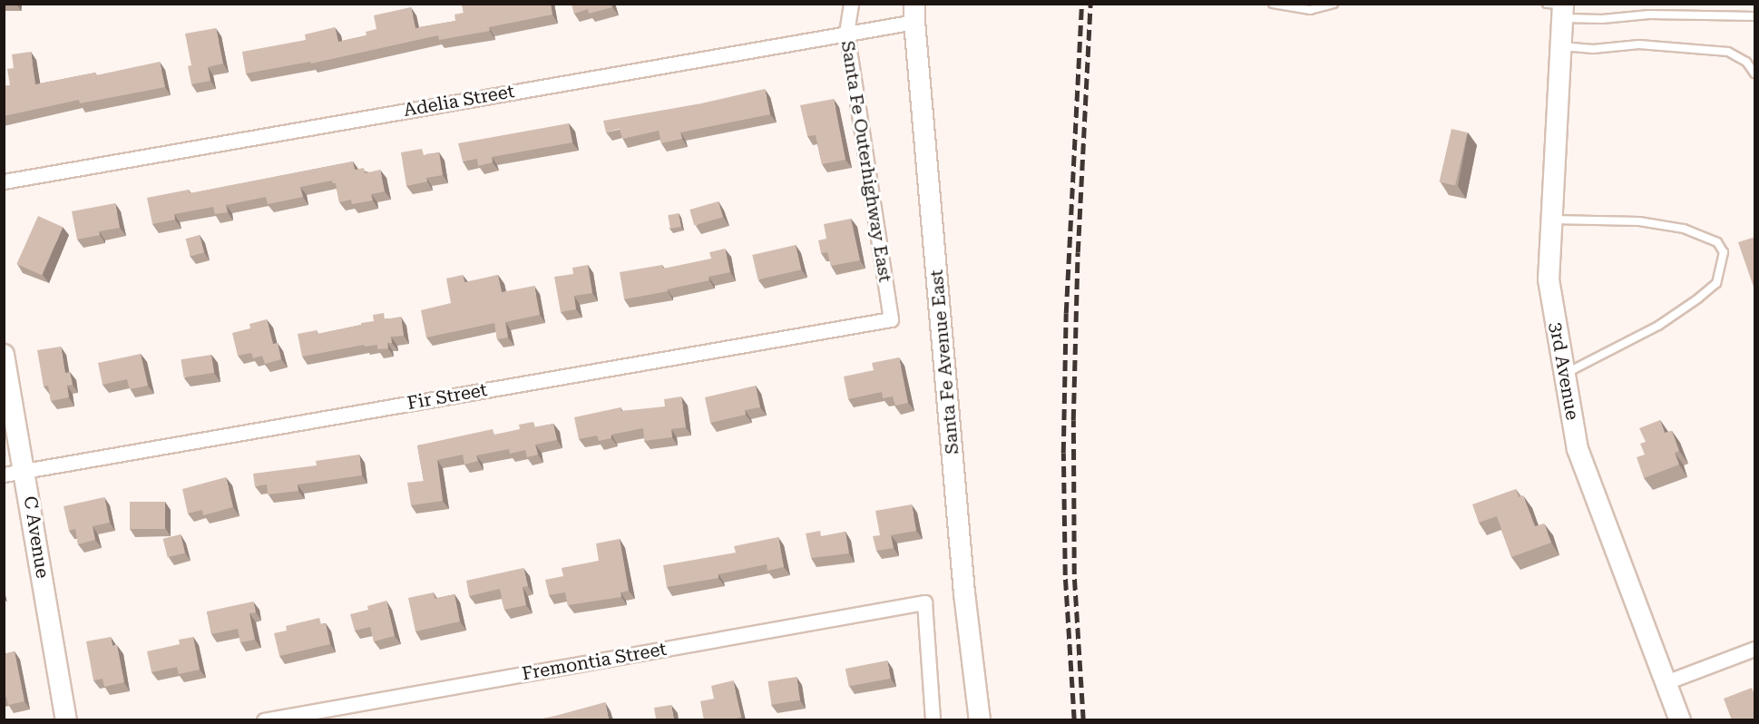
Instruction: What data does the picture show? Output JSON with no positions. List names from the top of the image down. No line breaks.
{"streets":{"street":["Adelia Street","Santa Fe Outerhighway East","Santa Fe Avenue East","3rd Avenue","Fir Street","C Avenue","Fremontia Street"]},"crossings":[["Adelia Street","Santa Fe Outerhighway East"],["Adelia Street","Santa Fe Avenue East"],["Santa Fe Outerhighway East","Fir Street"],["Fir Street","C Avenue"]]}
